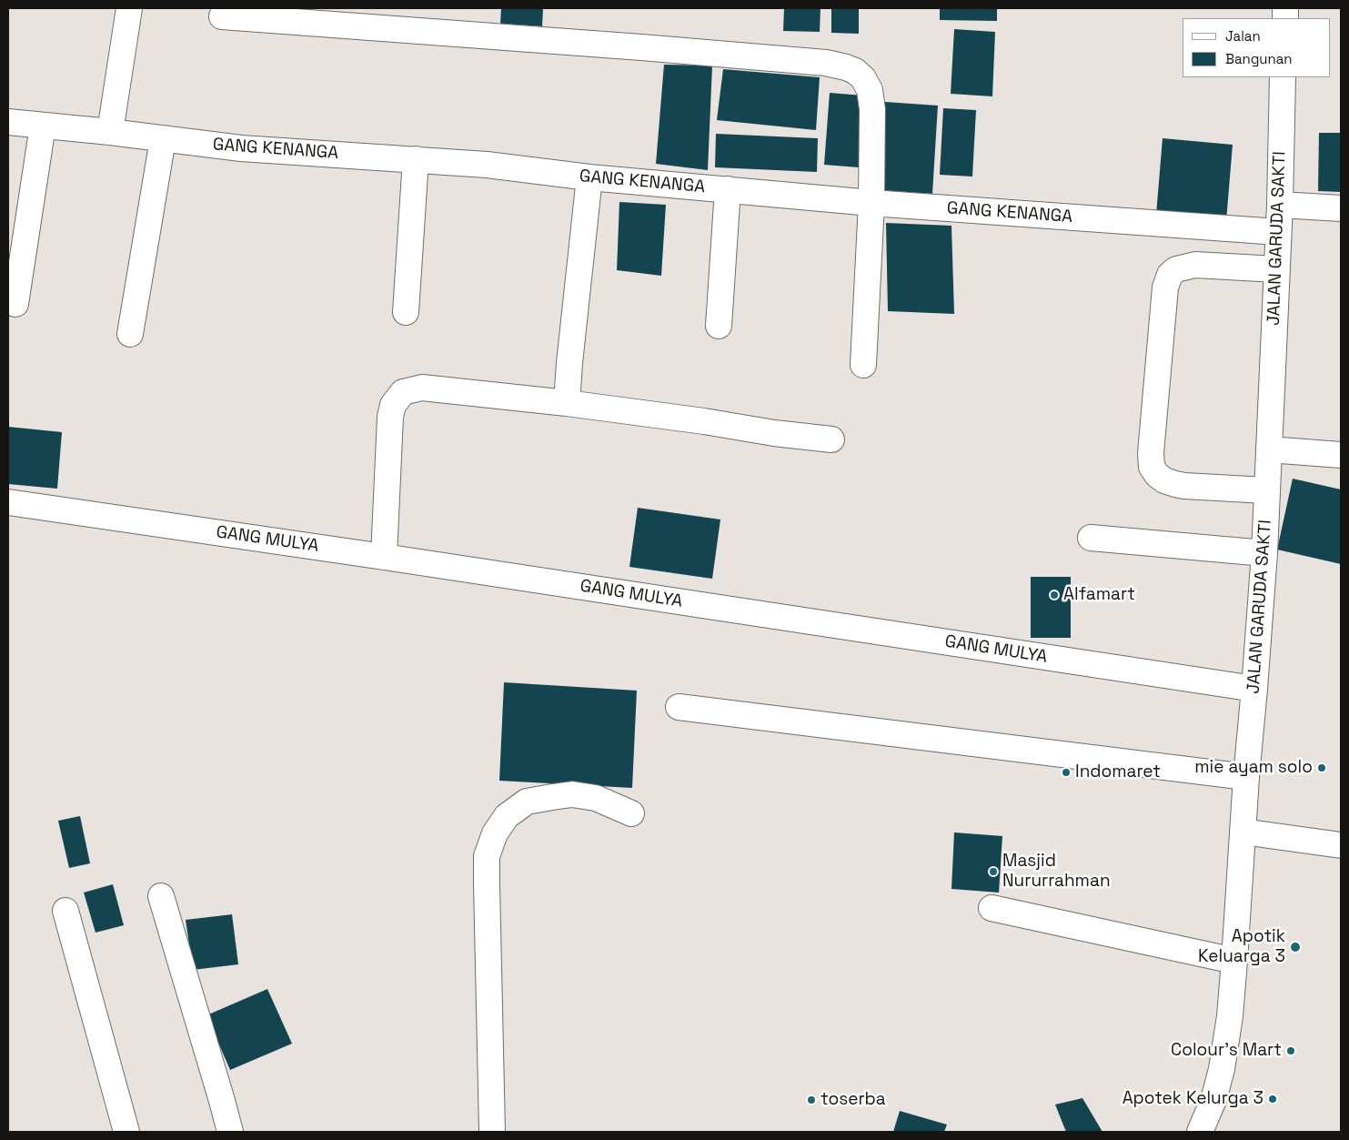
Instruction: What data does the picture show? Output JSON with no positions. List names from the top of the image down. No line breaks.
{"streets":{"main road":["GANG KENANGA","JALAN GARUDA SAKTI","GANG MULYA"]},"crossings":[["GANG KENANGA","JALAN GARUDA SAKTI"],["JALAN GARUDA SAKTI","GANG MULYA"]],"places":["Alfamart","mie ayam solo","Indomaret","Masjid Nururrahman","Apotik Keluarga 3","Colour's Mart","Apotek Kelurga 3","toserba"],"legend":["Jalan","Bangunan"]}
